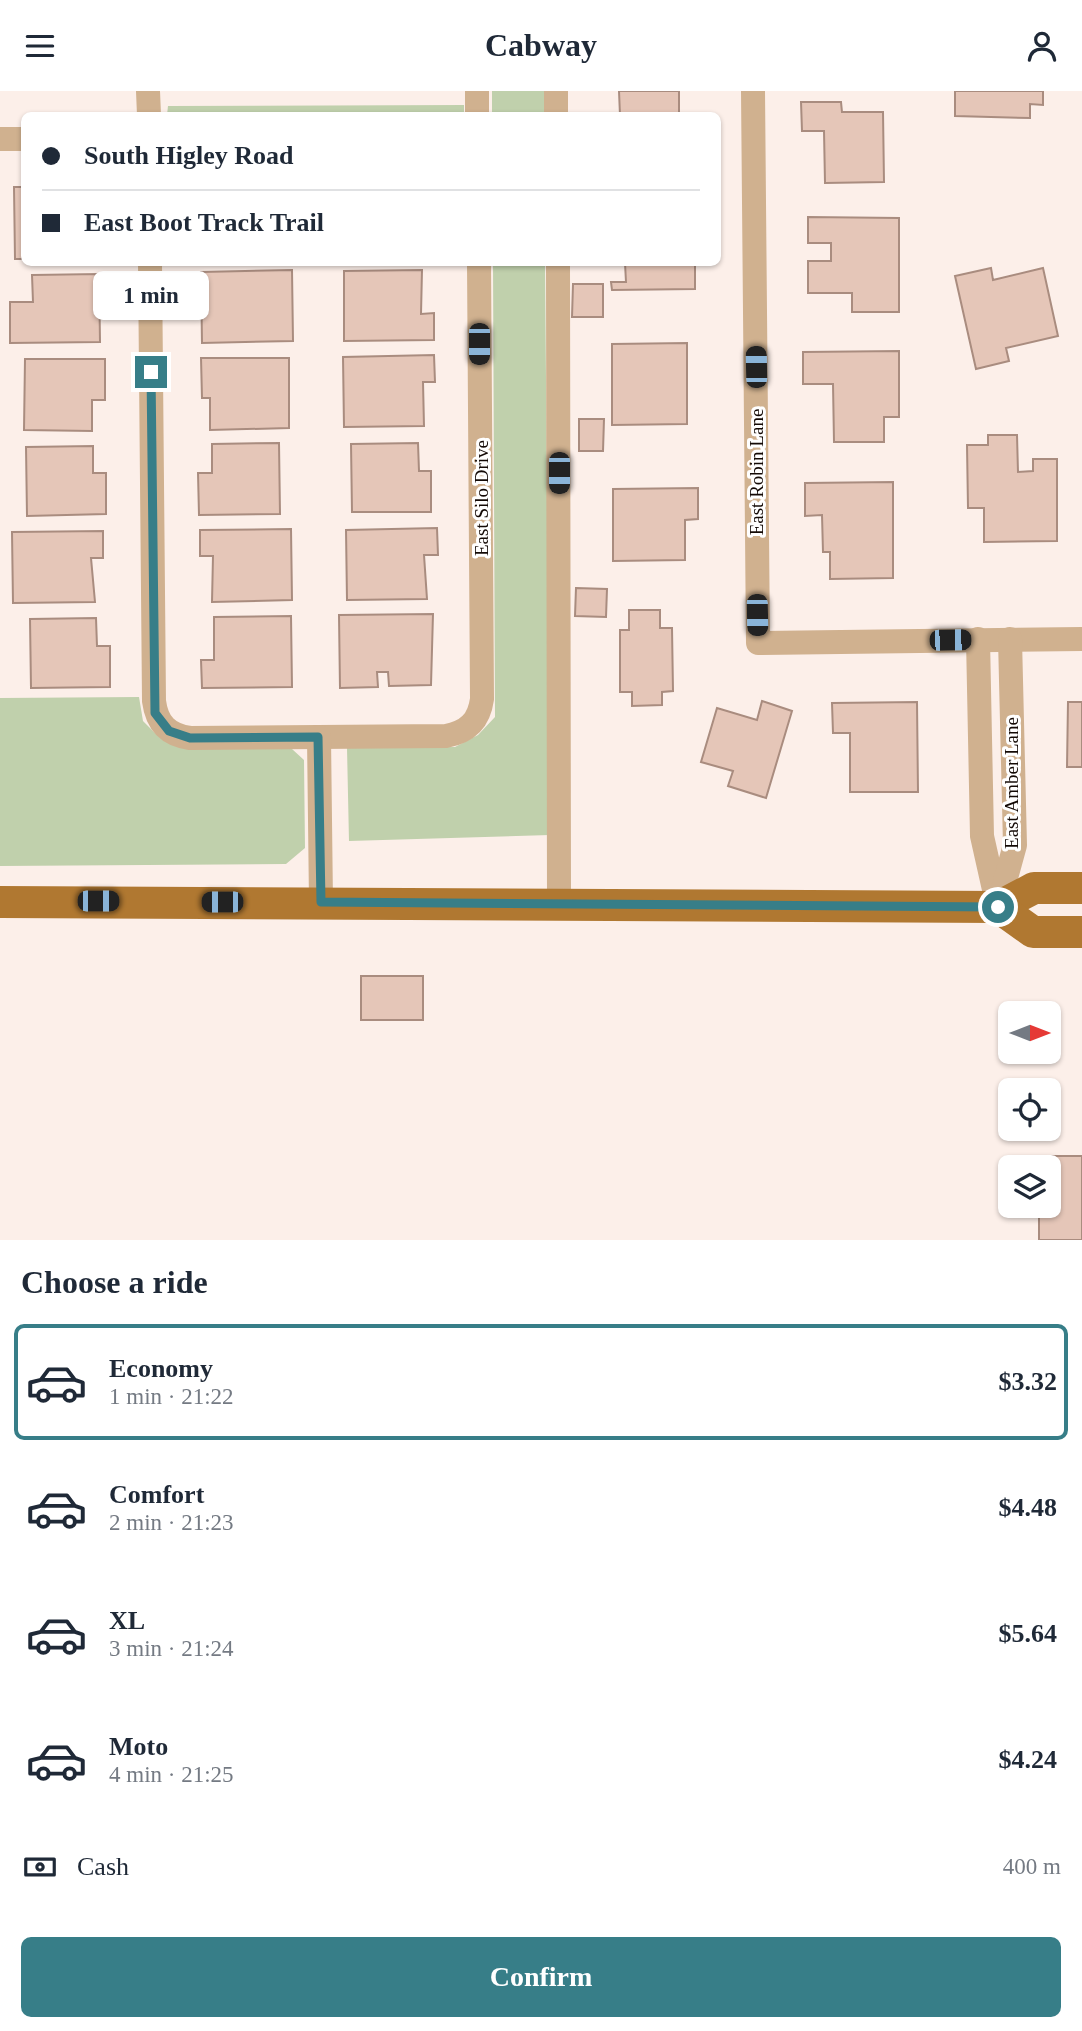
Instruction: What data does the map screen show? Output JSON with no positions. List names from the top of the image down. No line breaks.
{"streets":{"street":["East Robin Lane","East Silo Drive","East Amber Lane"]},"crossings":[["East Robin Lane","East Amber Lane"]],"north":"right","page":{"header":"Cabway","banner":["South Higley Road","East Boot Track Trail"],"bubble":"1 min","heading":"Choose a ride","list":[{"name":"Economy","note":"1 min · 21:22","value":"$3.32"},{"name":"Comfort","note":"2 min · 21:23","value":"$4.48"},{"name":"XL","note":"3 min · 21:24","value":"$5.64"},{"name":"Moto","note":"4 min · 21:25","value":"$4.24"}],"pay":["Cash","400 m"],"buttons":"Confirm"}}
